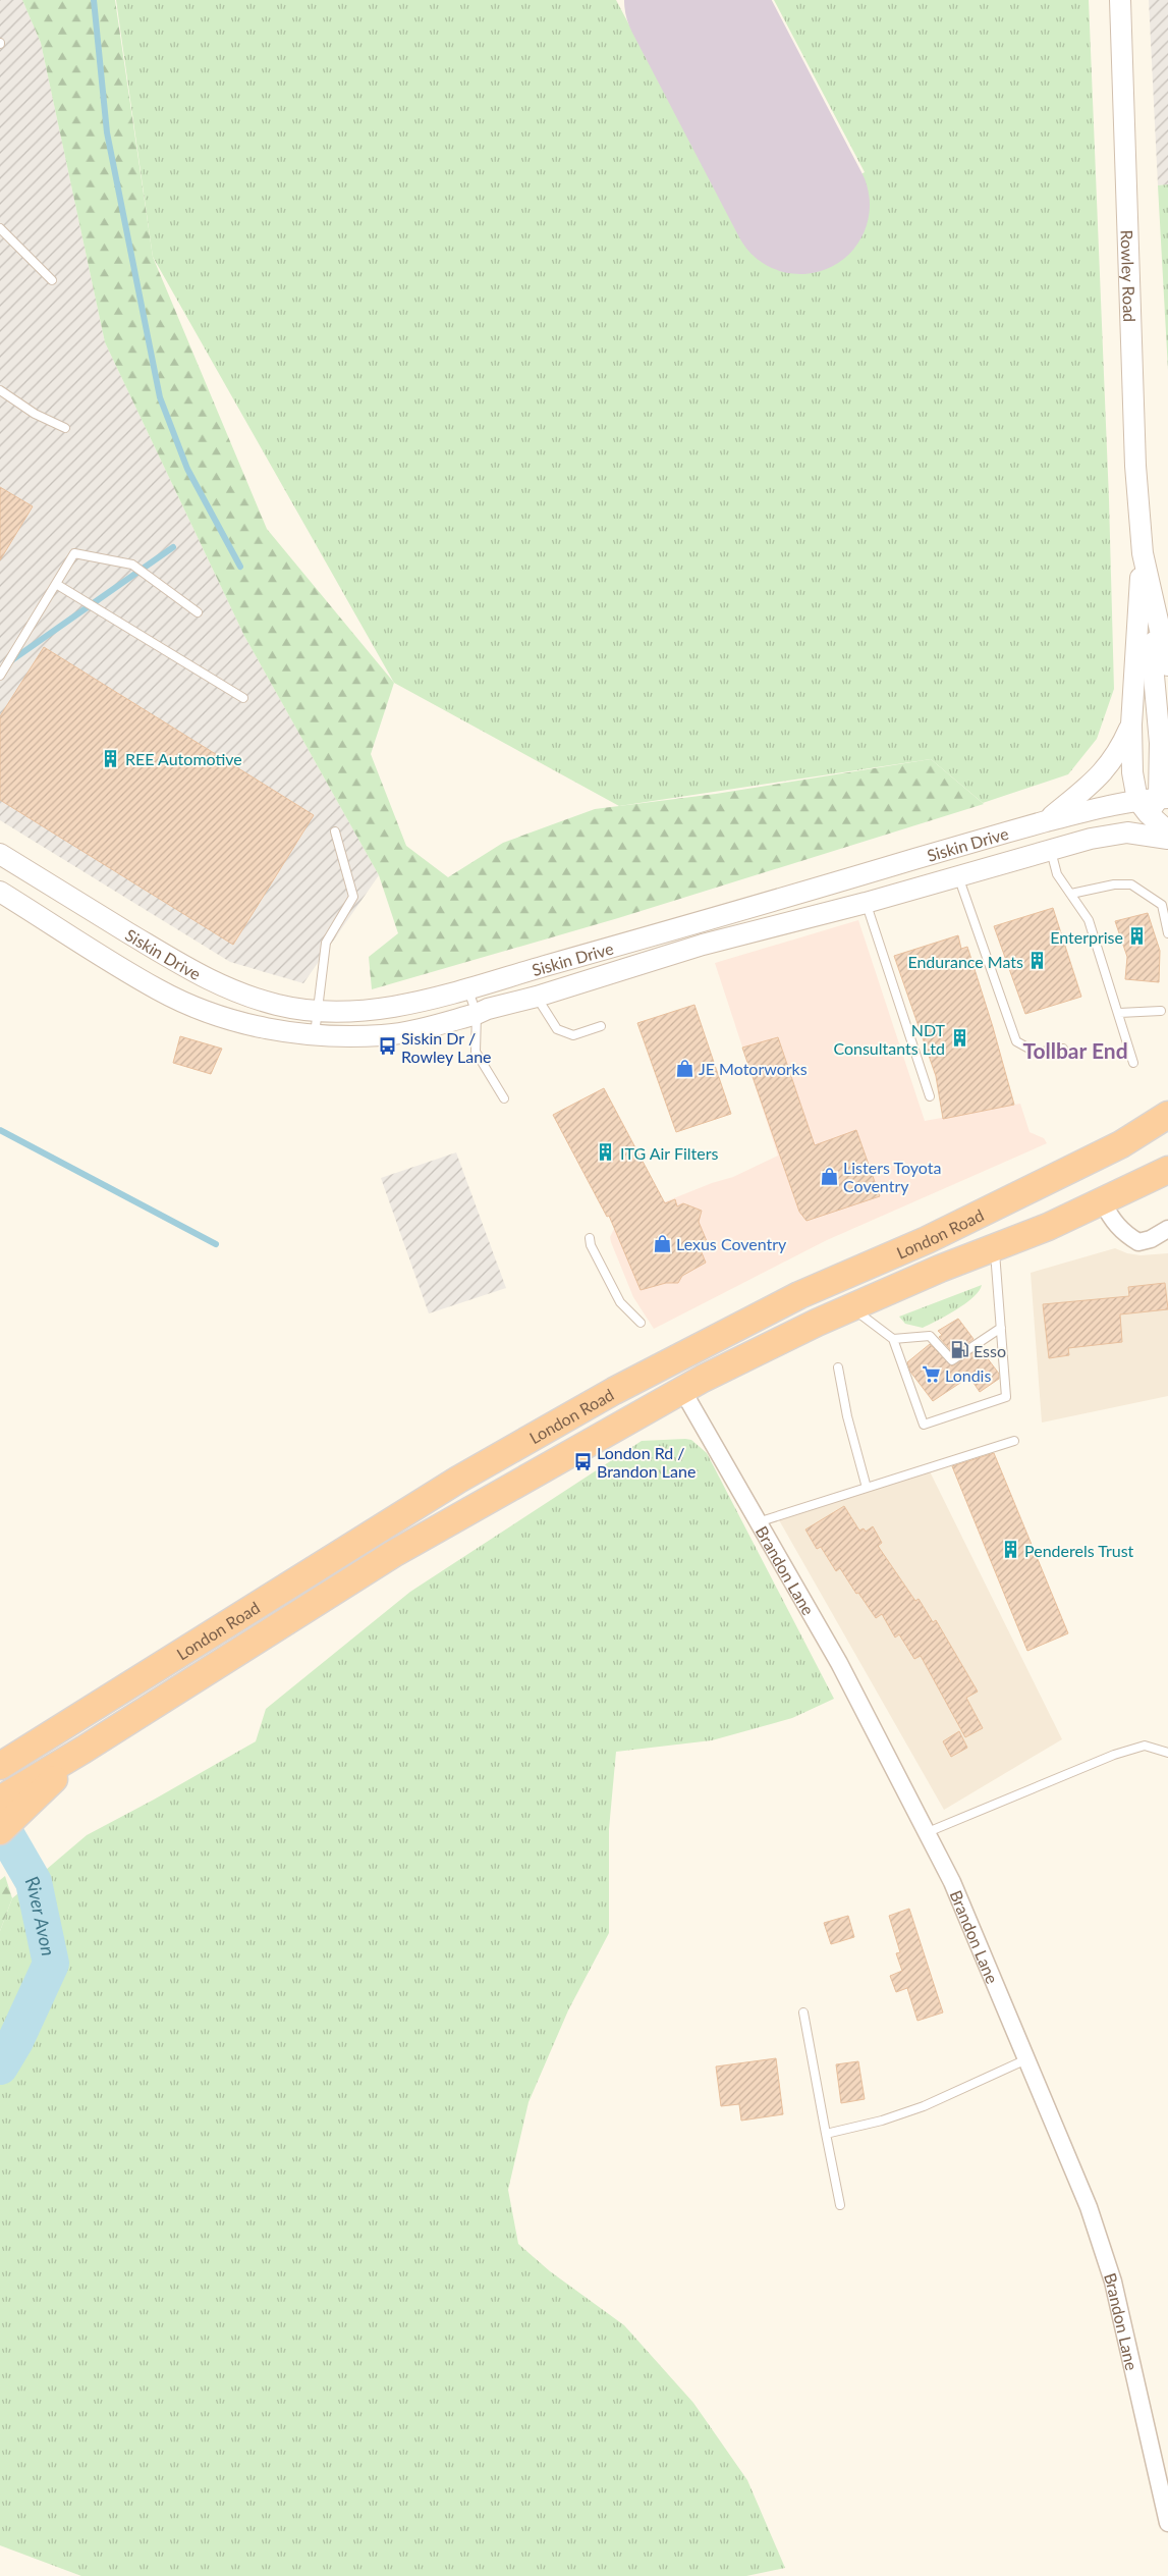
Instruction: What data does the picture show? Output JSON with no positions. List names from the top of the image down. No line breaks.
{"streets":{"highway":["London Road"],"street":["Rowley Road","Siskin Drive","Brandon Lane"]},"crossings":[["London Road","Brandon Lane"]],"districts":["Tollbar End"],"water":["River Avon"],"places":{"building":["REE Automotive","Enterprise","Endurance Mats","NDT Consultants Ltd","ITG Air Filters","Penderels Trust"],"bus stop":["Siskin Dr / Rowley Lane","London Rd / Brandon Lane"],"shop":["JE Motorworks","Listers Toyota Coventry","Lexus Coventry"],"fuel station":["Esso"],"supermarket":["Londis"]}}
